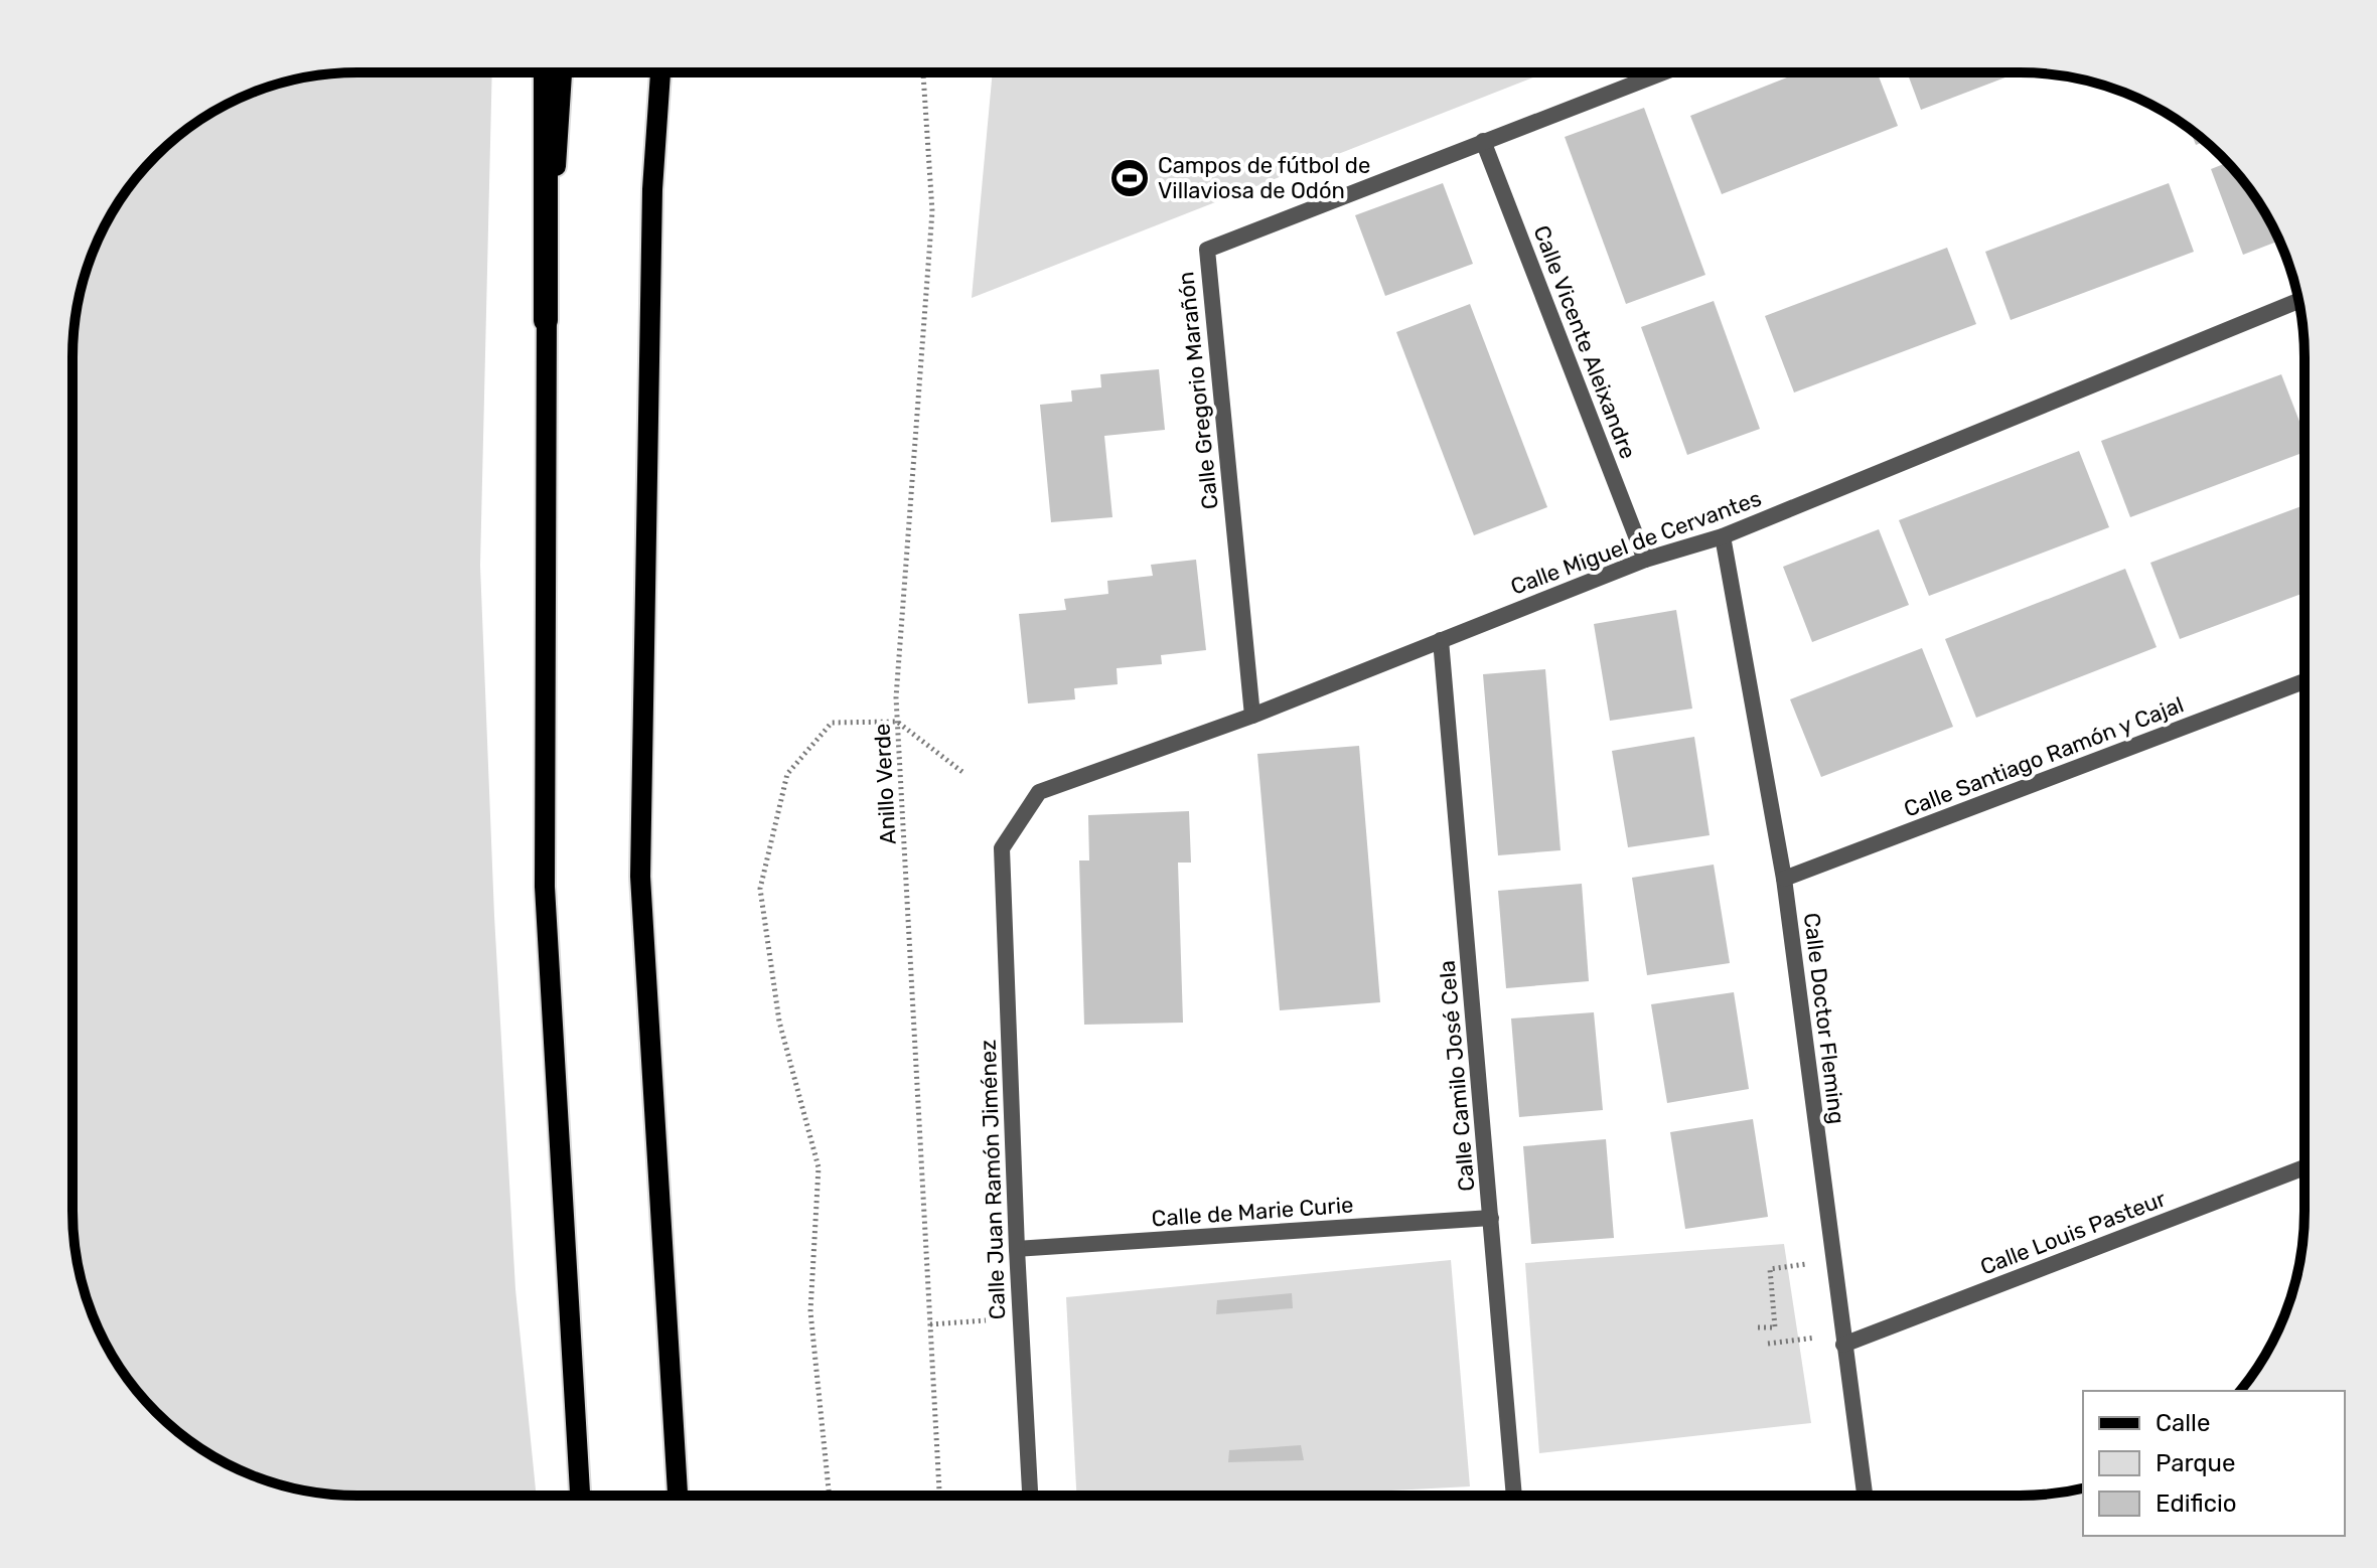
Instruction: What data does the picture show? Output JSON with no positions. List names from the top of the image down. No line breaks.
{"streets":{"street":["Calle Vicente Aleixandre","Calle Gregorio Marañón","Calle Miguel de Cervantes","Calle Santiago Ramón y Cajal","Calle Doctor Fleming","Calle Camilo José Cela","Calle Juan Ramón Jiménez","Calle de Marie Curie","Calle Louis Pasteur"],"path":["Anillo Verde"]},"crossings":[["Calle Vicente Aleixandre","Calle Gregorio Marañón"],["Calle Vicente Aleixandre","Calle Miguel de Cervantes"],["Calle Gregorio Marañón","Calle Miguel de Cervantes"],["Calle Miguel de Cervantes","Calle Doctor Fleming"],["Calle Miguel de Cervantes","Calle Camilo José Cela"],["Calle Miguel de Cervantes","Calle Juan Ramón Jiménez"],["Calle Santiago Ramón y Cajal","Calle Doctor Fleming"],["Calle Doctor Fleming","Calle Louis Pasteur"],["Calle Camilo José Cela","Calle de Marie Curie"],["Calle Juan Ramón Jiménez","Calle de Marie Curie"]],"places":{"sports":["Campos de fútbol de Villaviosa de Odón"]},"legend":["Calle","Parque","Edificio"]}
